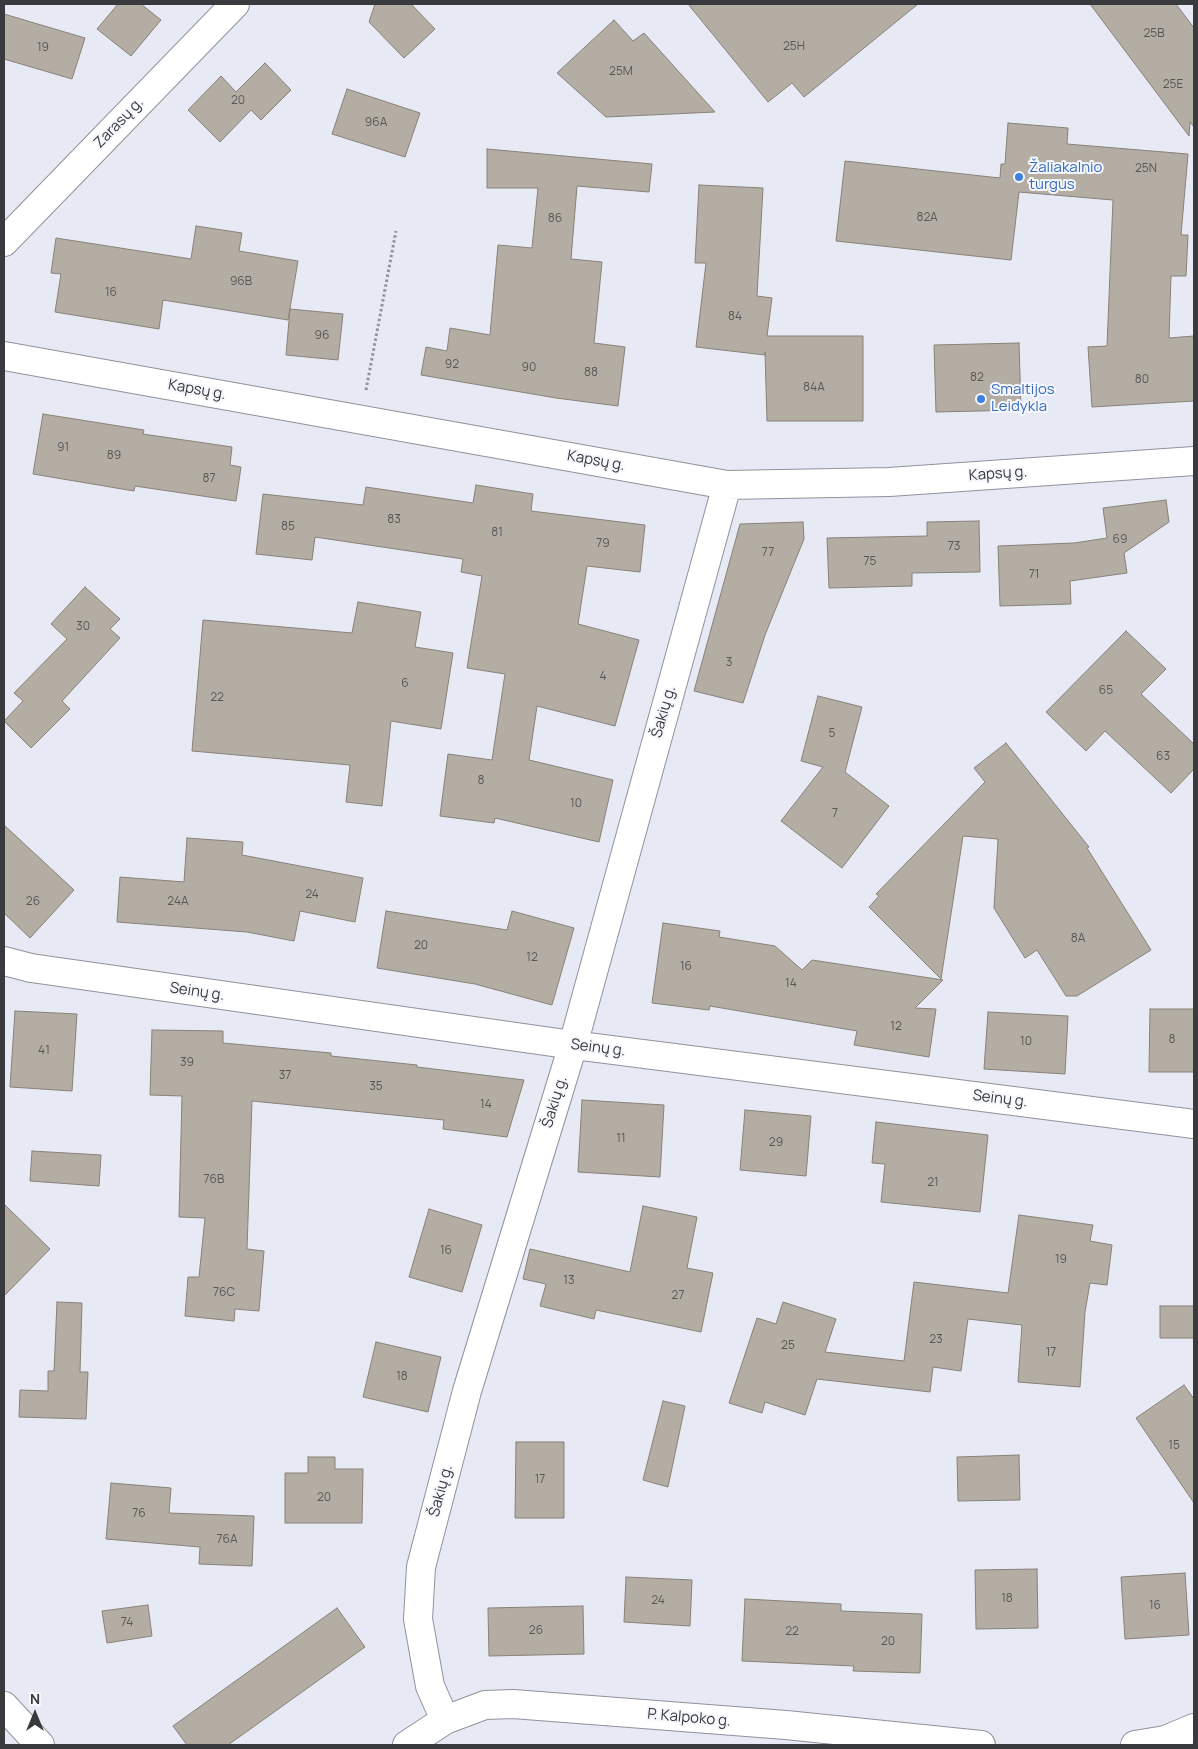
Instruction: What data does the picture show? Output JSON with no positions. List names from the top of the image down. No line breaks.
{"streets":{"street":["Zarasų g.","Kapsų g.","Šakių g.","Seinų g.","P. Kalpoko g."]},"crossings":[["Kapsų g.","Šakių g."],["Šakių g.","Seinų g."],["Šakių g.","P. Kalpoko g."]],"places":["Žaliakalnio turgus","Smaltijos Leidykla"],"house_numbers":["25B","25H","19","25M","25E","20","96A","25N","82A","86","96B","16","84","96","92","90","88","82","80","84A","91","89","87","83","85","81","69","79","73","77","75","71","30","3","4","6","65","22","5","63","8","10","7","24","26","24A","8A","20","12","16","14","12","8","10","41","39","37","35","14","11","29","76B","21","16","19","13","76C","27","23","25","17","18","15","17","20","76","76A","18","24","16","74","26","22","20"],"north":"top"}
